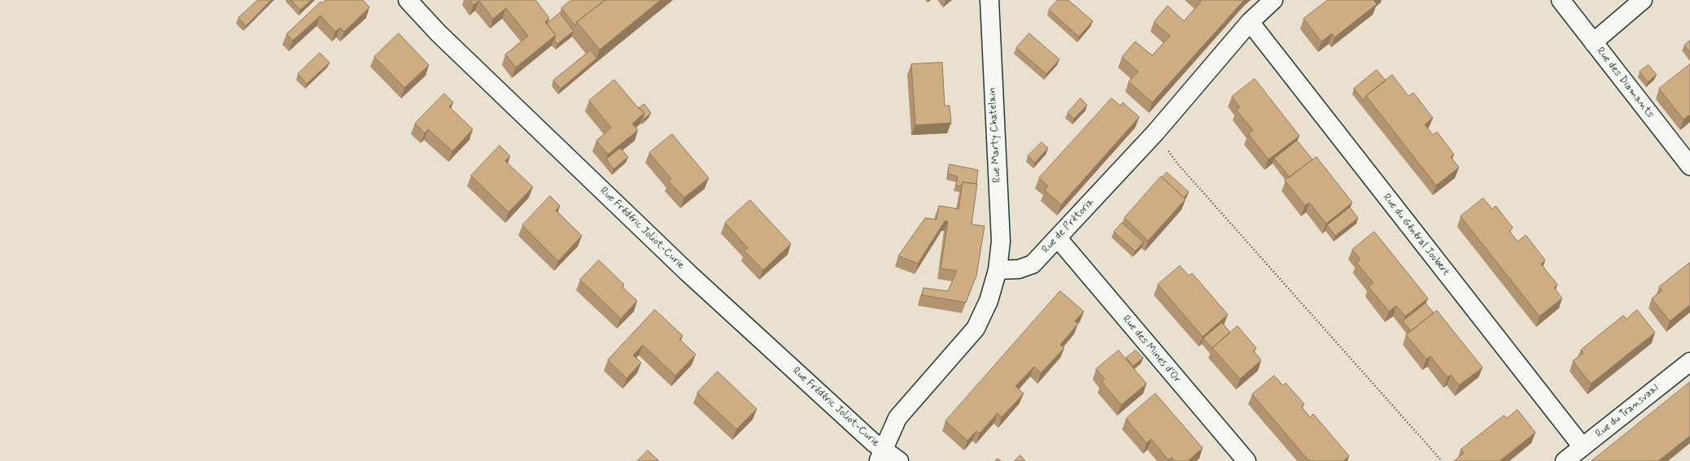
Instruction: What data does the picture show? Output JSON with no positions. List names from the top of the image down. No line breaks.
{"streets":{"street":["Rue des Diamants","Rue Marty Chatelain","Rue de Prétoria","Rue Frédéric Joliot-Curie","Rue du Général Joubert","Rue des Mines d'Or","Rue du Transvaal"]},"crossings":[["Rue Marty Chatelain","Rue de Prétoria"],["Rue de Prétoria","Rue du Général Joubert"],["Rue de Prétoria","Rue des Mines d'Or"],["Rue du Général Joubert","Rue du Transvaal"]]}
